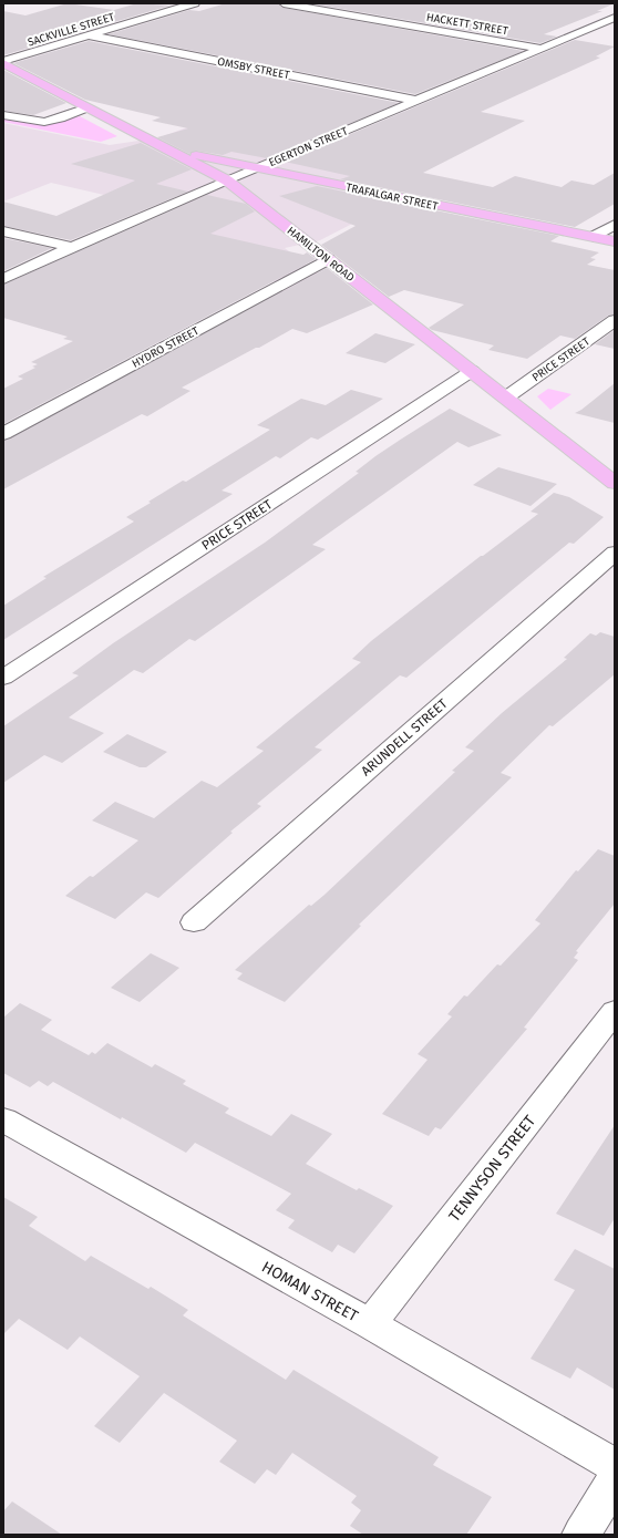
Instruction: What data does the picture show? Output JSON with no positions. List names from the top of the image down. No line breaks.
{"streets":{"main road":["TRAFALGAR STREET","HAMILTON ROAD"],"street":["HACKETT STREET","SACKVILLE STREET","OMSBY STREET","EGERTON STREET","HYDRO STREET","PRICE STREET","ARUNDELL STREET","TENNYSON STREET","HOMAN STREET"]},"crossings":[["HACKETT STREET","EGERTON STREET"],["SACKVILLE STREET","OMSBY STREET"],["SACKVILLE STREET","HAMILTON ROAD"],["OMSBY STREET","EGERTON STREET"],["EGERTON STREET","TRAFALGAR STREET"],["EGERTON STREET","HAMILTON ROAD"],["TRAFALGAR STREET","HAMILTON ROAD"],["HAMILTON ROAD","HYDRO STREET"],["HAMILTON ROAD","PRICE STREET"],["TENNYSON STREET","HOMAN STREET"]]}
